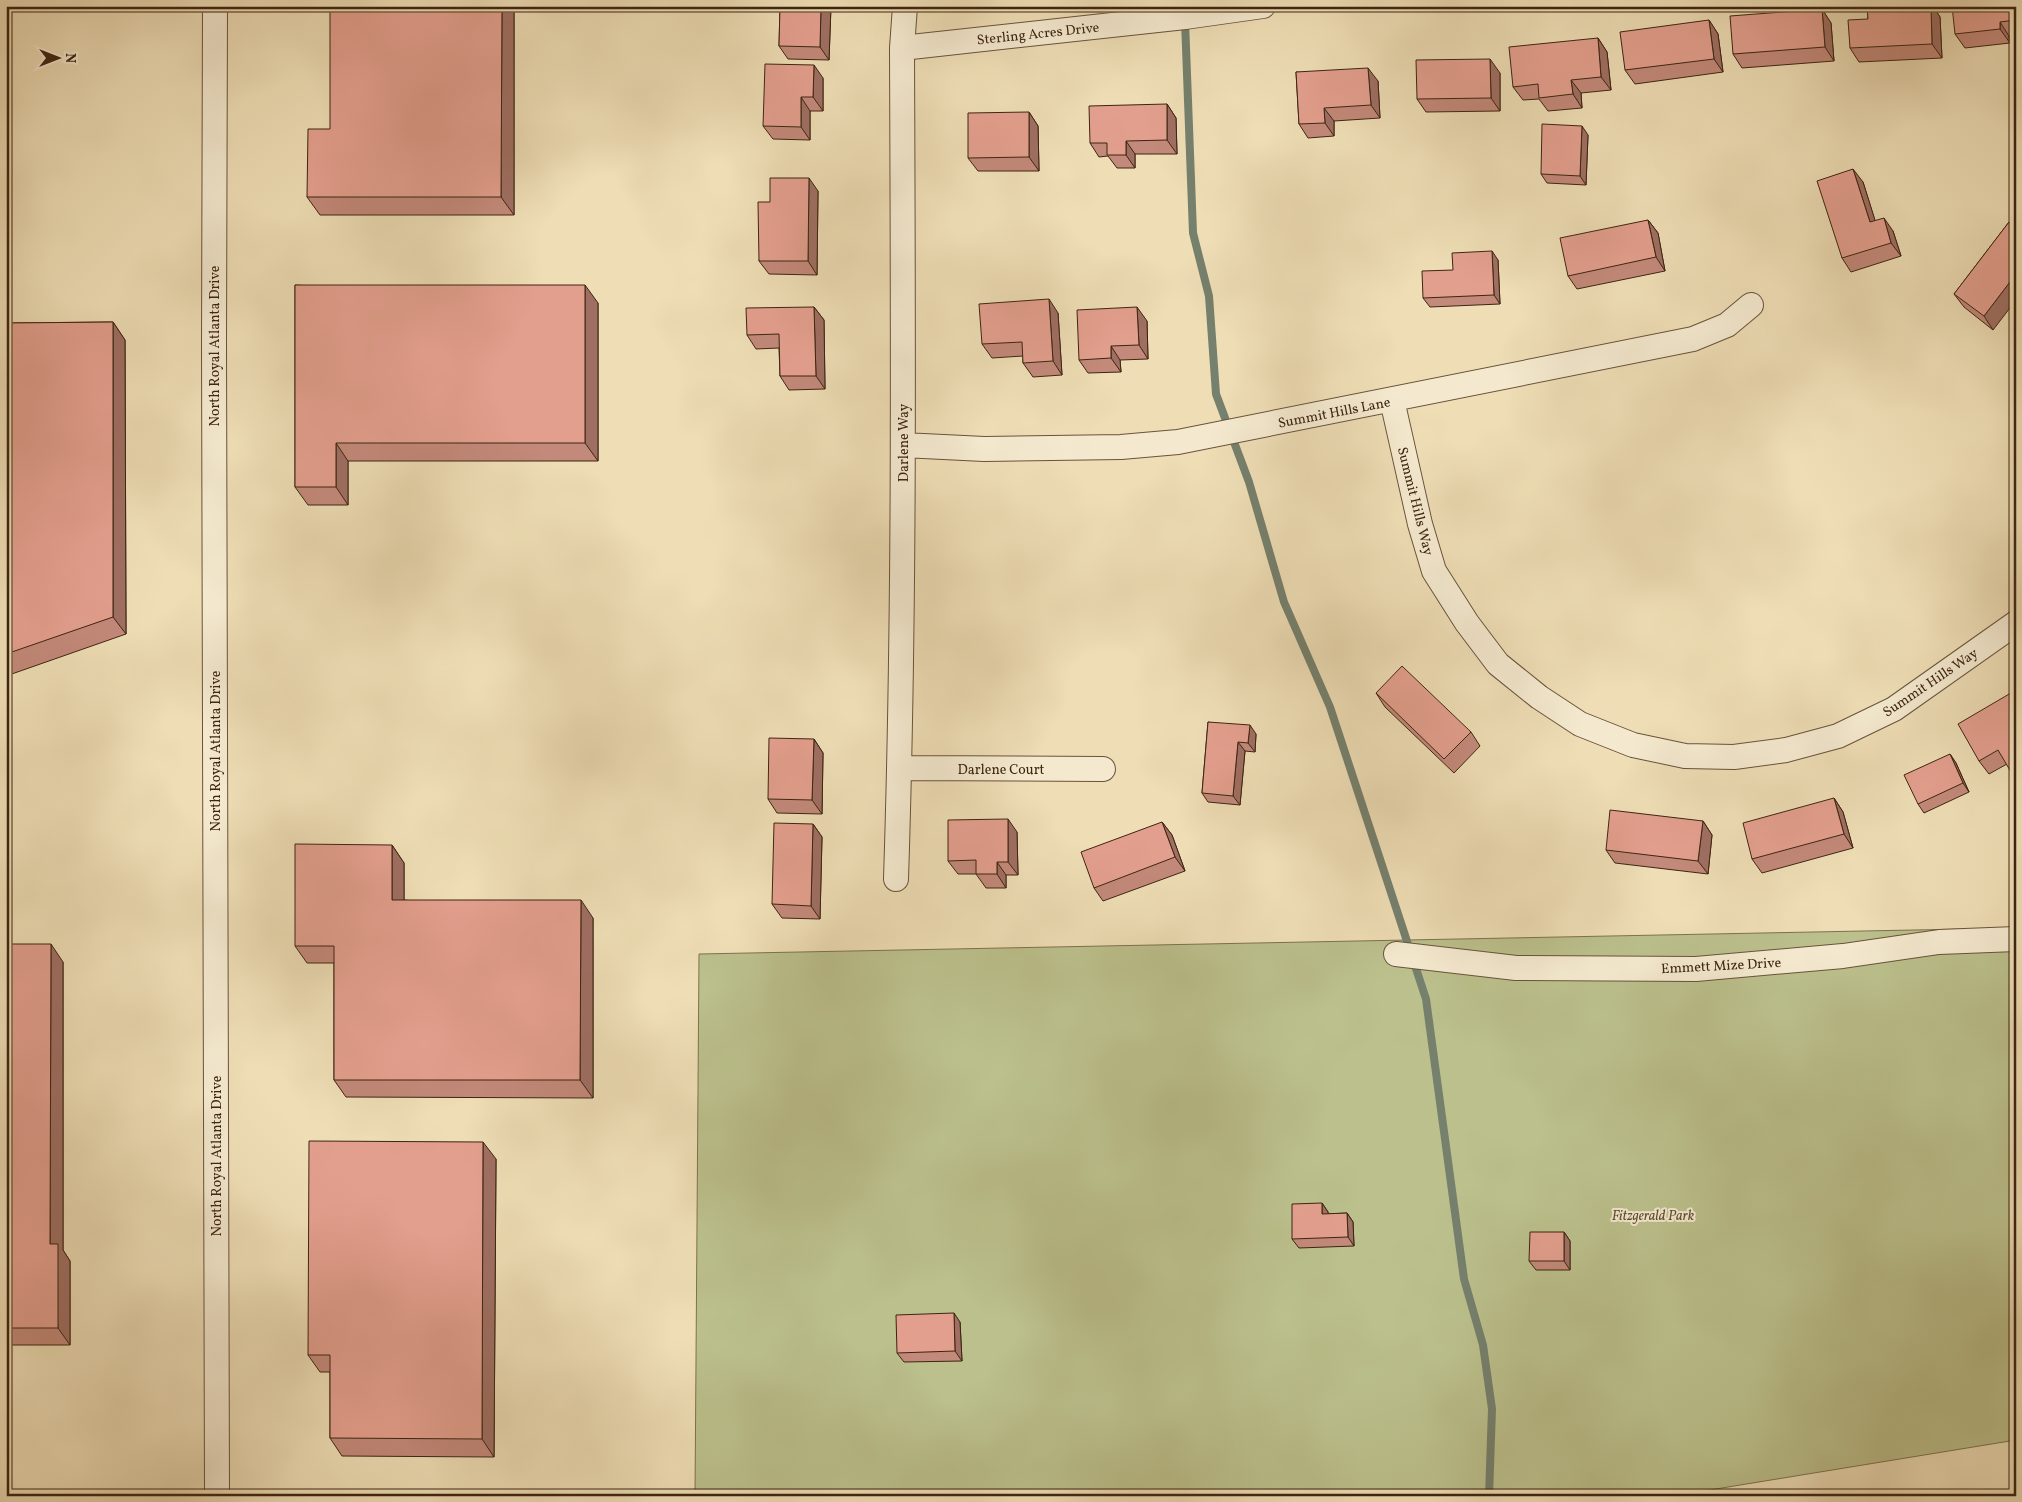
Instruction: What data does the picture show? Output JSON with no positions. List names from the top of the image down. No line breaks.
{"streets":{"street":["Sterling Acres Drive","North Royal Atlanta Drive","Summit Hills Lane","Darlene Way","Summit Hills Way","Darlene Court","Emmett Mize Drive"]},"crossings":[["Sterling Acres Drive","Darlene Way"],["Summit Hills Lane","Darlene Way"],["Summit Hills Lane","Summit Hills Way"],["Darlene Way","Darlene Court"]],"parks":["Fitzgerald Park"],"north":"right"}
